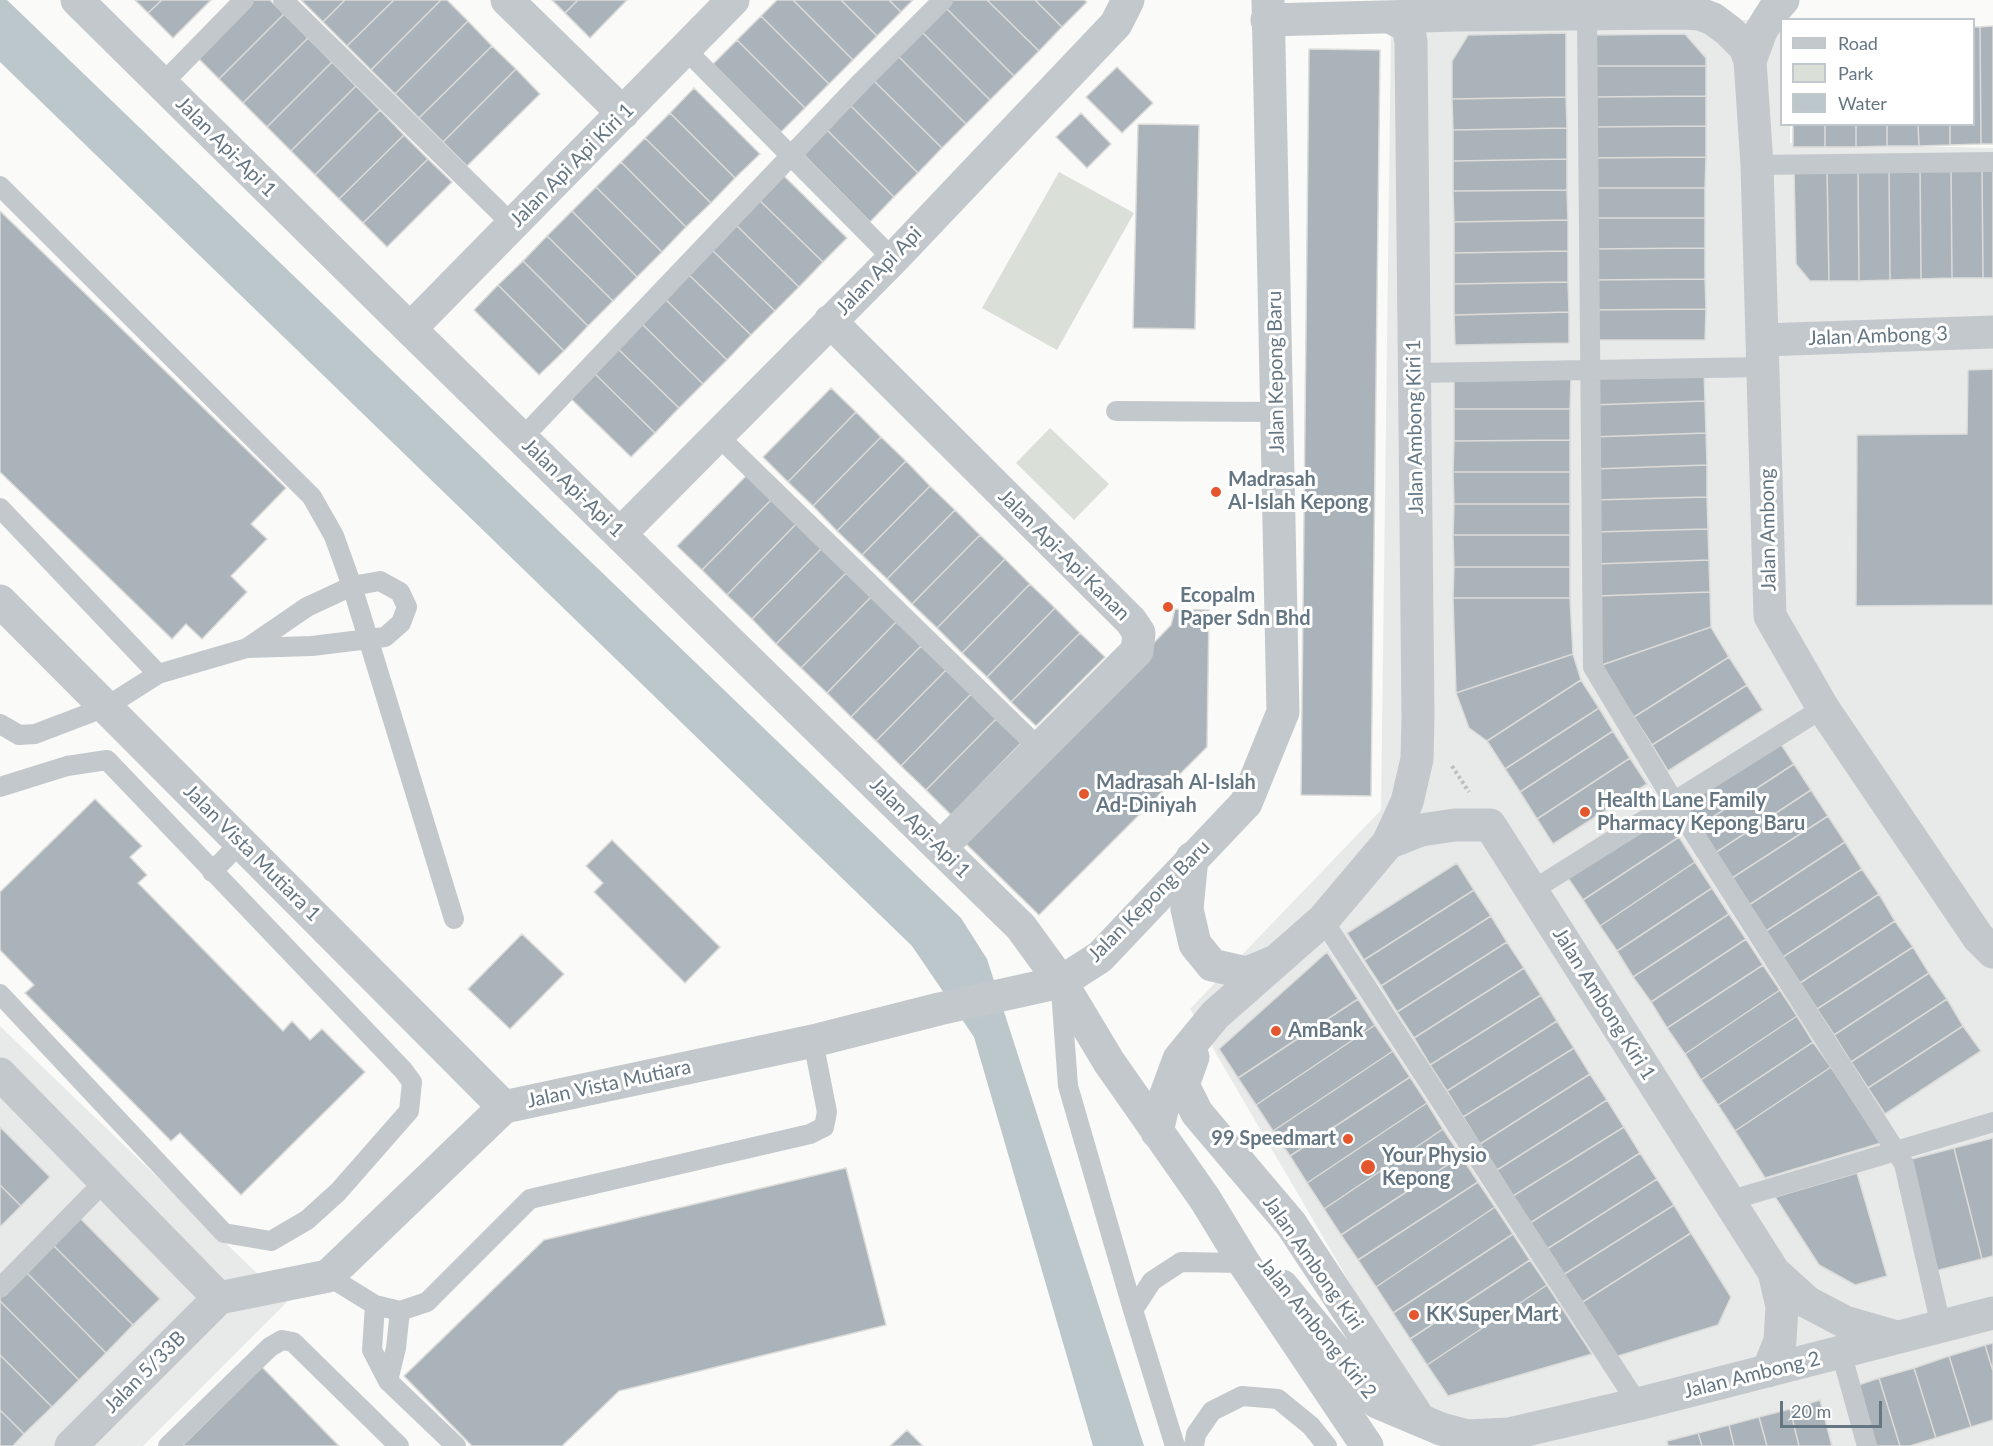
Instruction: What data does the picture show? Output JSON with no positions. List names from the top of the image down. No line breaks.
{"streets":{"street":["Jalan Api-Api 1","Jalan Api Api Kiri 1","Jalan Api Api","Jalan Ambong 3","Jalan Kepong Baru","Jalan Ambong Kiri 1","Jalan Ambong","Jalan Api-Api Kanan","Jalan Vista Mutiara 1","Jalan Vista Mutiara","Jalan Ambong Kiri","Jalan Ambong Kiri 2","Jalan 5/33B","Jalan Ambong 2"]},"crossings":[["Jalan Api-Api 1","Jalan Api Api Kiri 1"],["Jalan Api-Api 1","Jalan Api Api"],["Jalan Api-Api 1","Jalan Kepong Baru"],["Jalan Api-Api 1","Jalan Api-Api Kanan"],["Jalan Api-Api 1","Jalan Vista Mutiara"],["Jalan Api-Api 1","Jalan Ambong Kiri 2"],["Jalan Api Api","Jalan Api-Api Kanan"],["Jalan Ambong 3","Jalan Ambong"],["Jalan Kepong Baru","Jalan Vista Mutiara"],["Jalan Kepong Baru","Jalan Ambong Kiri 2"],["Jalan Ambong Kiri 1","Jalan Ambong Kiri"],["Jalan Ambong Kiri 1","Jalan Ambong Kiri 2"],["Jalan Ambong Kiri 1","Jalan Ambong 2"],["Jalan Vista Mutiara 1","Jalan Vista Mutiara"],["Jalan Vista Mutiara","Jalan Ambong Kiri 2"],["Jalan Ambong Kiri","Jalan Ambong Kiri 2"],["Jalan Ambong Kiri 2","Jalan Ambong 2"]],"places":["Madrasah Al-Islah Kepong","Ecopalm Paper Sdn Bhd","Madrasah Al-Islah Ad-Diniyah","Health Lane Family Pharmacy Kepong Baru","AmBank","99 Speedmart","Your Physio Kepong","KK Super Mart"],"legend":["Road","Park","Water"],"scale_bar":"20 m"}
